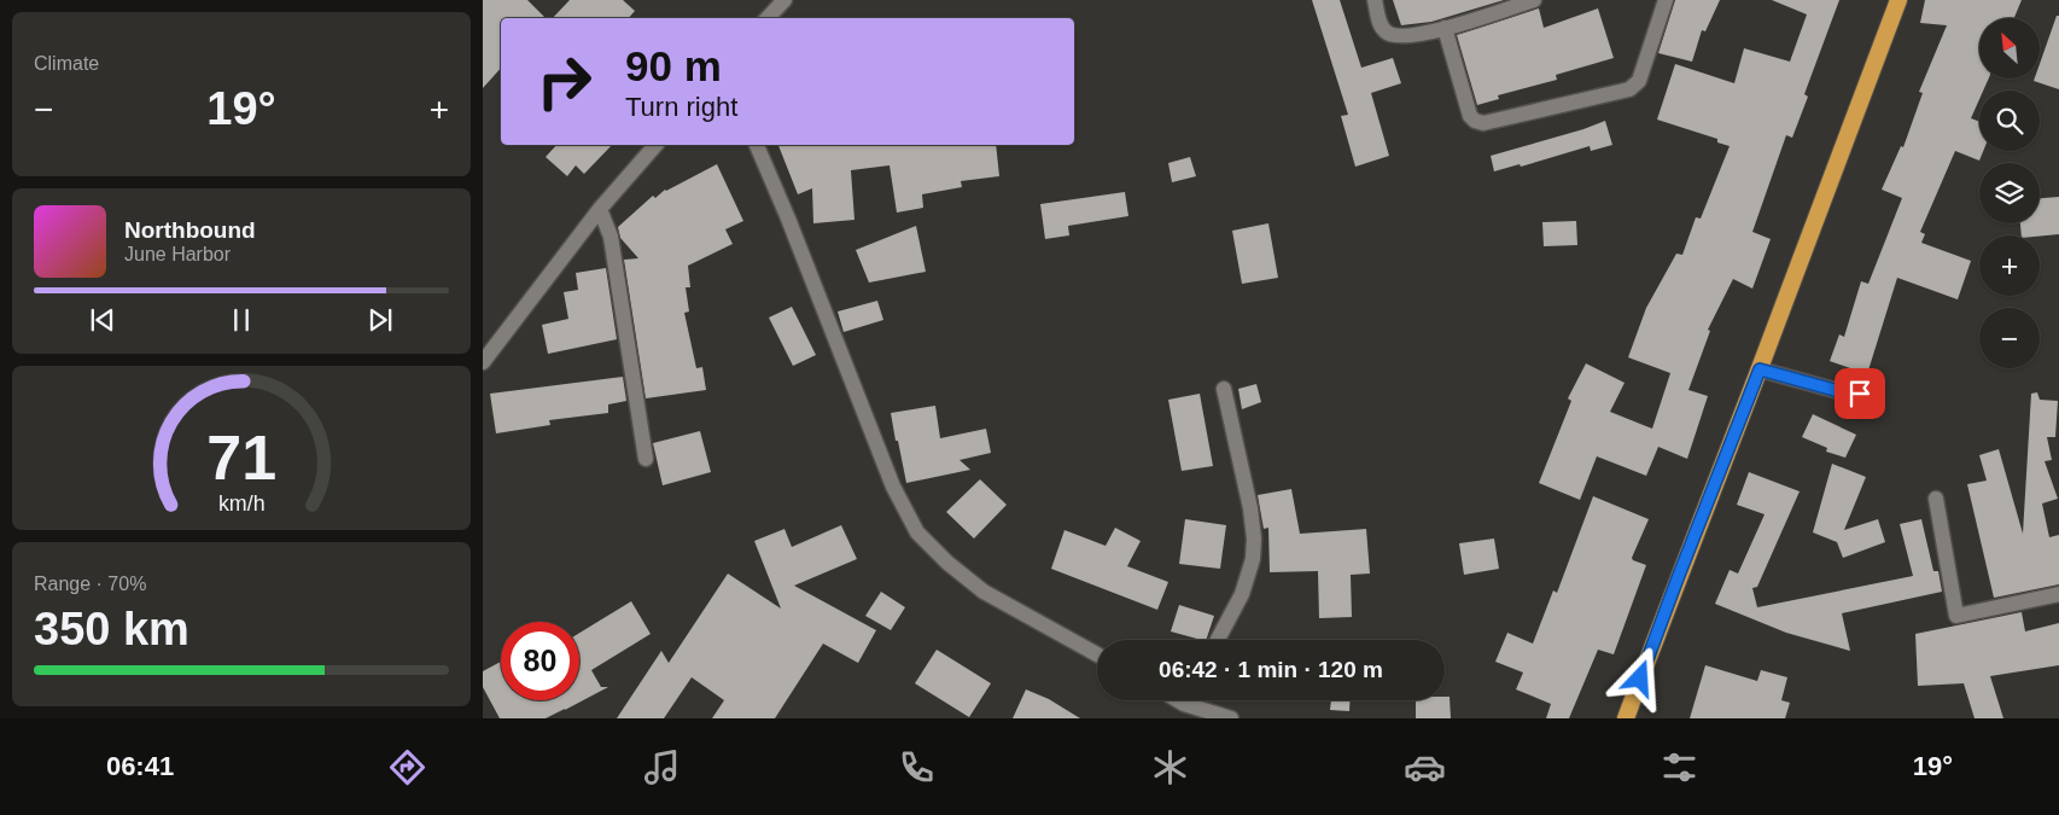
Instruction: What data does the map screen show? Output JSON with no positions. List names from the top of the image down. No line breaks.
{"north":"top left","page":{"tile":["Climate",["Range · 70%","350 km"]],"map_buttons":["+","−"],"turn":["90 m","Turn right"],"heat":["−","19°","+"],"song":["Northbound","June Harbor"],"limit":"80","trip":"06:42 · 1 min · 120 m","tabs":["06:41","19°"],"gauge":["71","km/h"]}}
